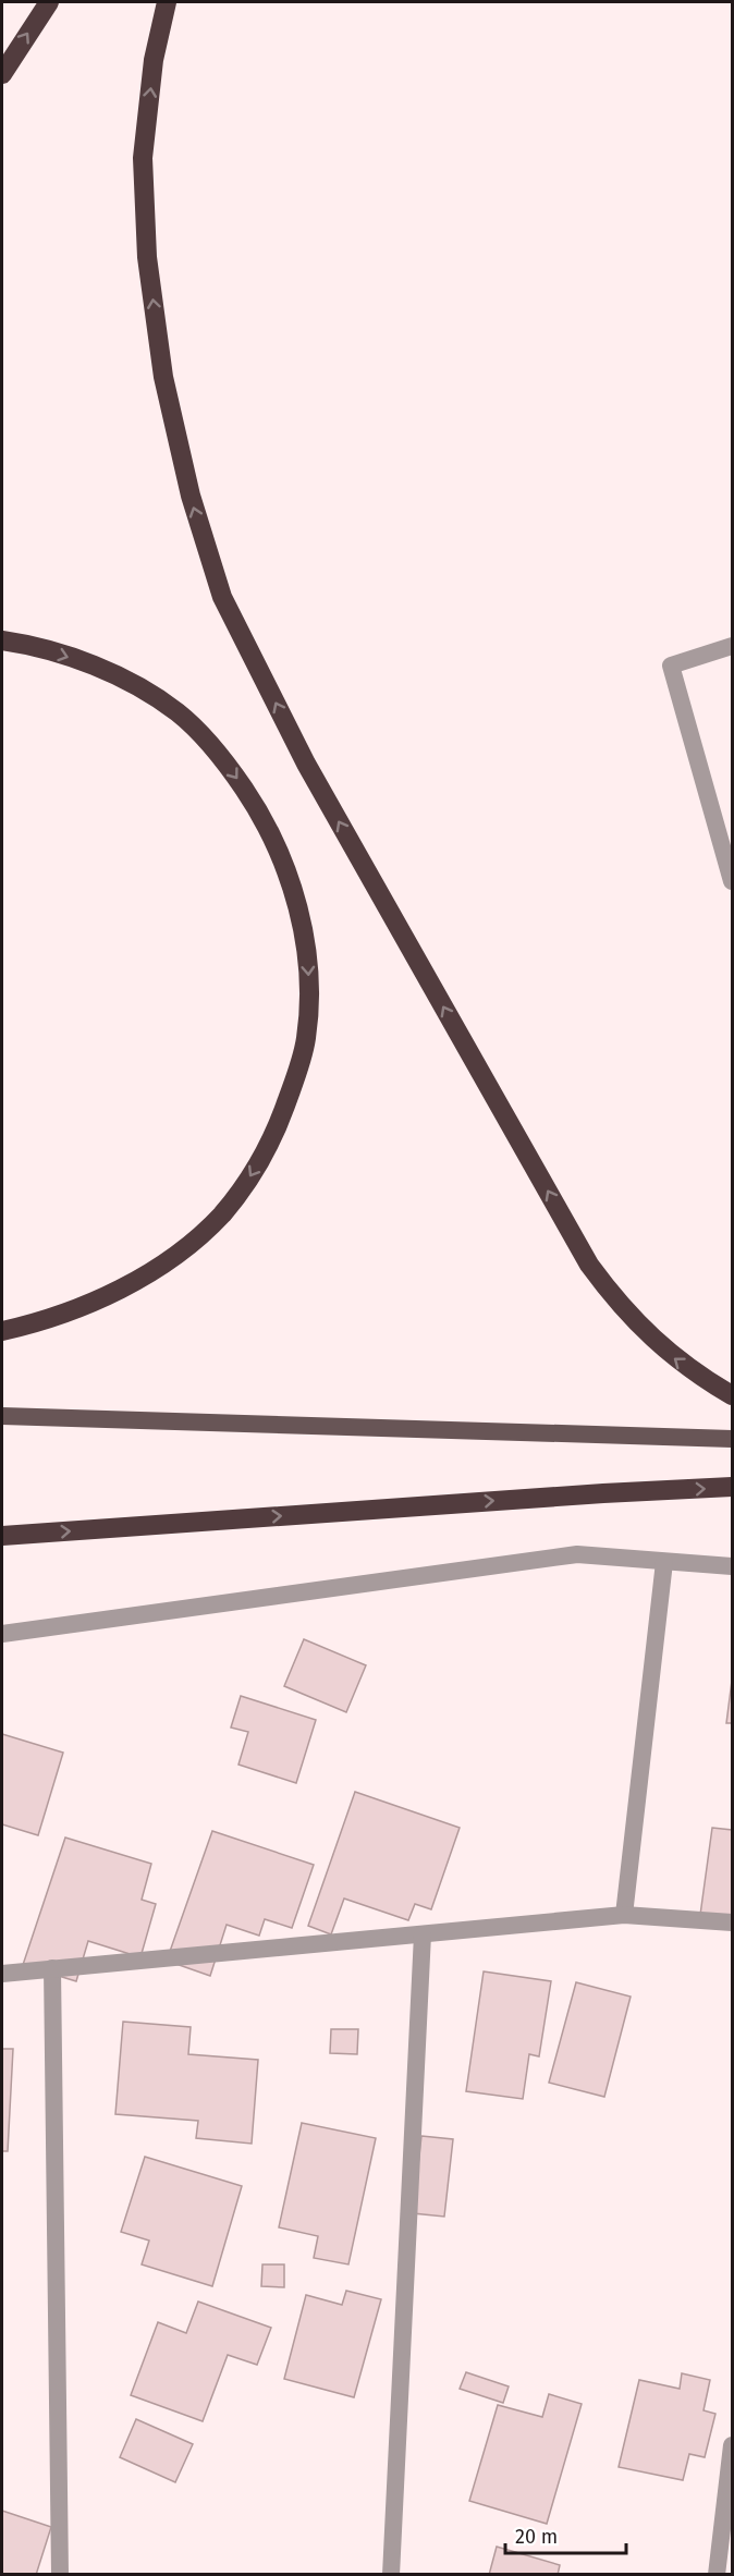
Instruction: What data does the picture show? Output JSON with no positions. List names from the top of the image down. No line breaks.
{"scale_bar":"20 m"}
